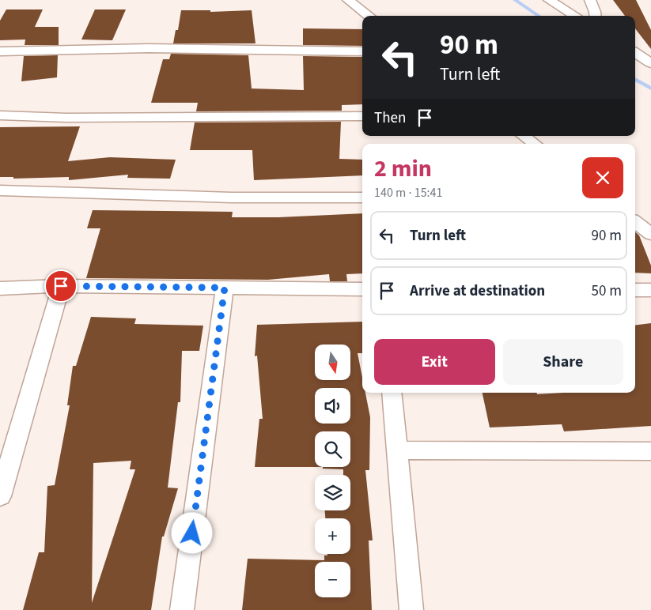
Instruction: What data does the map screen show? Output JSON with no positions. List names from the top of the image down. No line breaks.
{"north":"bottom","page":{"turn":["90 m","Turn left"],"then":"Then","heading":["2 min","140 m · 15:41"],"list":[{"name":"Turn left","value":"90 m"},{"name":"Arrive at destination","value":"50 m"}],"buttons":["Exit","Share"],"map_buttons":["+","−"]}}
